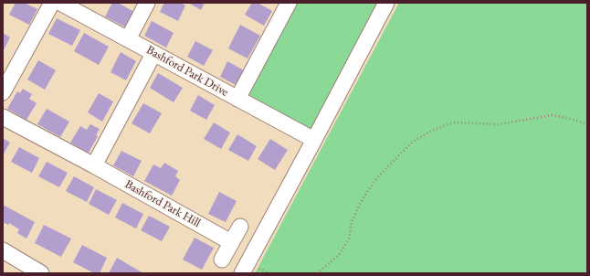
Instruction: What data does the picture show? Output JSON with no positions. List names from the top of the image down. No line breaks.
{"streets":{"street":["Bashford Park Drive","Bashford Park Hill"]}}
